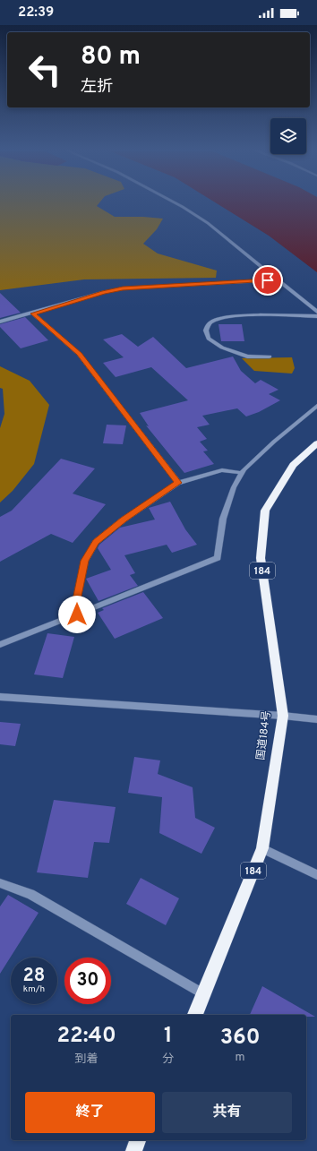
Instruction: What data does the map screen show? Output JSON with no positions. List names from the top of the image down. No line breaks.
{"streets":{"highway":["184","国道184号"]},"page":{"status":"22:39","turn":["80 m","左折"],"speed":"28 km/h","limit":"30","eta":["22:40","到着","1","分","360","m"],"buttons":["終了","共有"]}}
